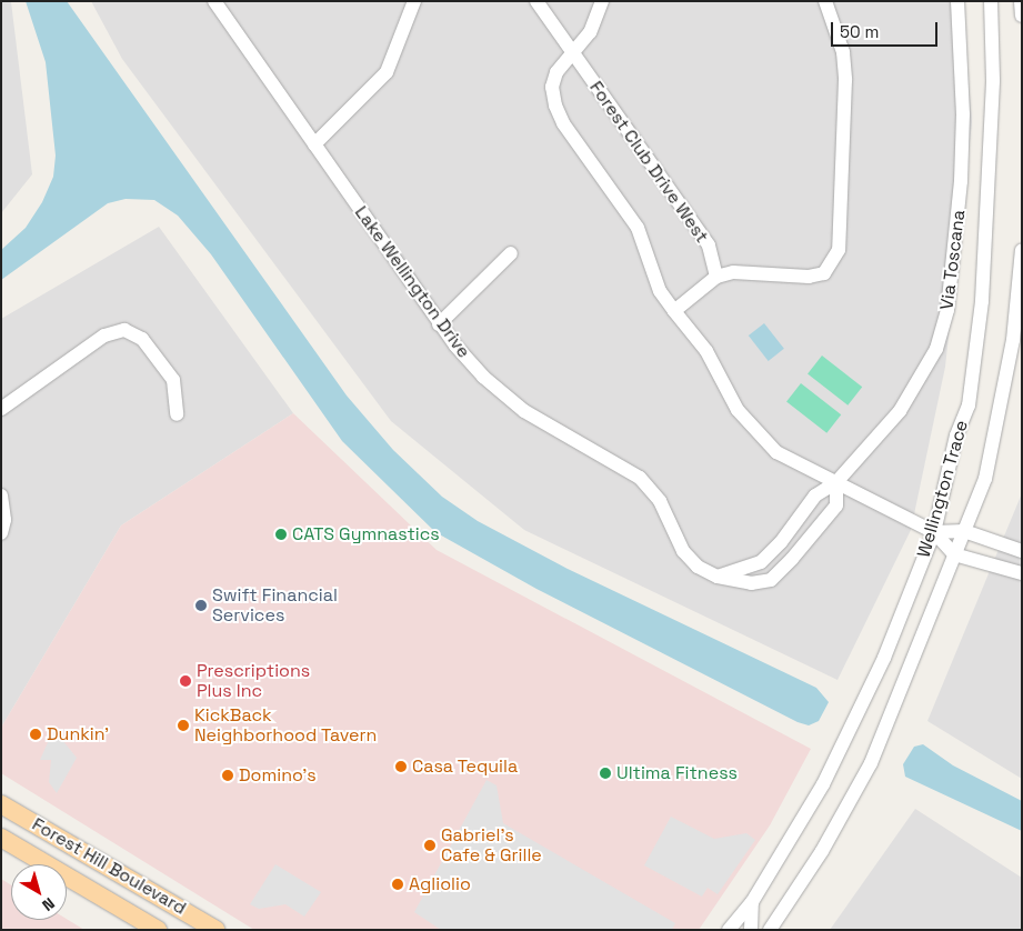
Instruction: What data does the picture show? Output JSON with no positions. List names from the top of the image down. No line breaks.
{"streets":{"main road":["Forest Hill Boulevard"],"street":["Forest Club Drive West","Via Toscana","Lake Wellington Drive","Wellington Trace"]},"crossings":[["Via Toscana","Lake Wellington Drive"]],"places":["CATS Gymnastics","Swift Financial Services","Prescriptions Plus Inc","KickBack Neighborhood Tavern","Dunkin'","Casa Tequila","Ultima Fitness","Domino's","Gabriel's Cafe & Grille","Agliolio"],"scale_bar":"50 m","north":"bottom right"}
